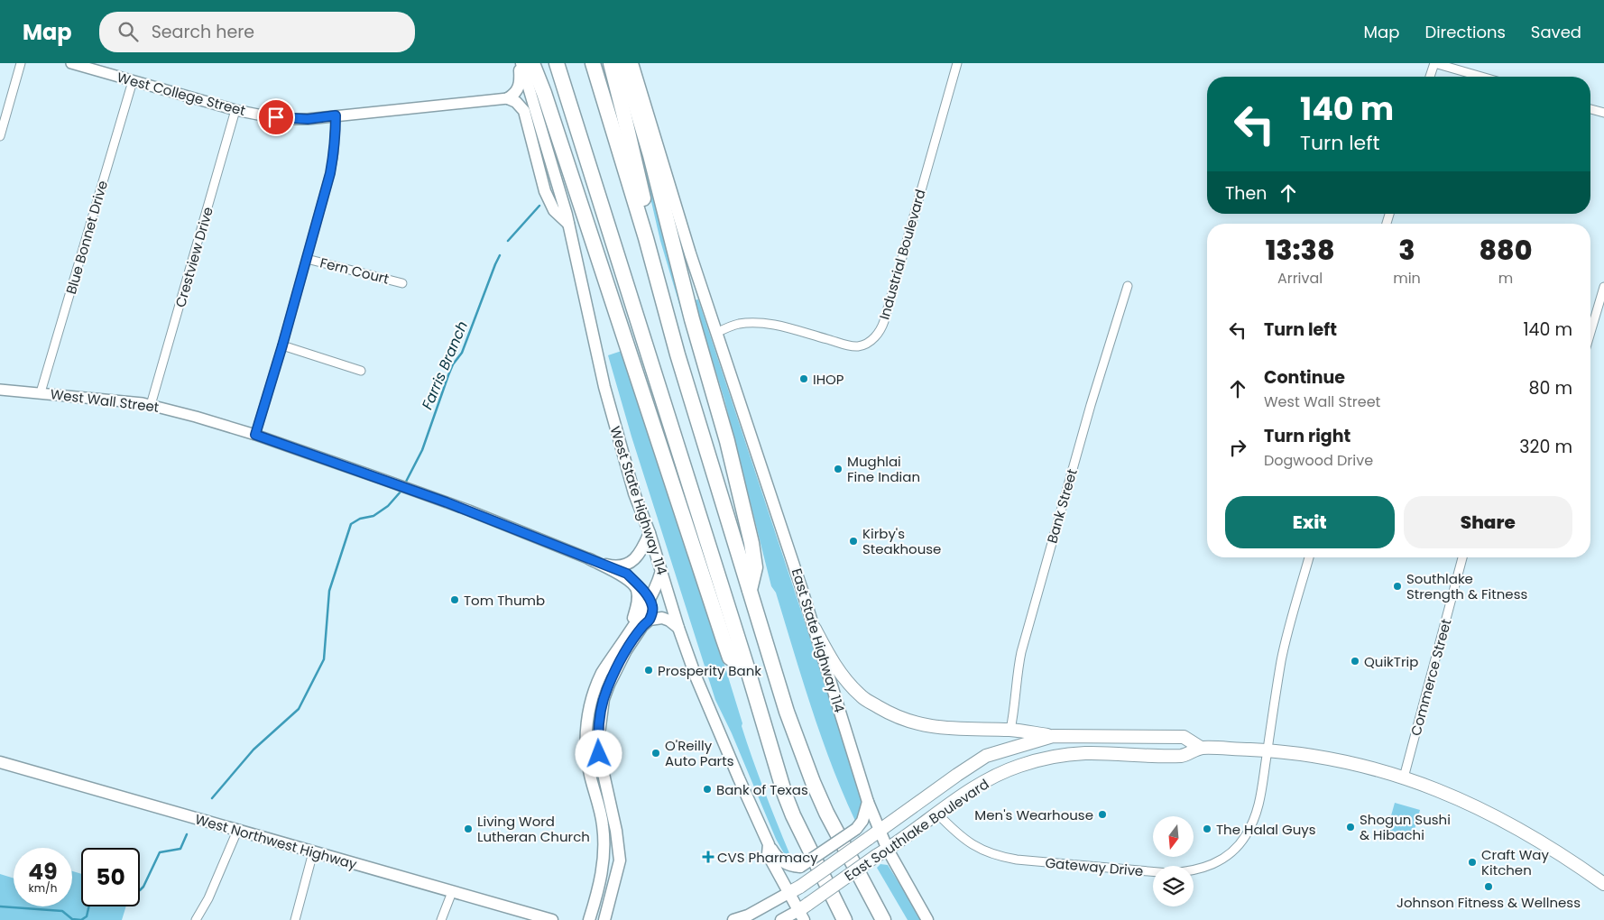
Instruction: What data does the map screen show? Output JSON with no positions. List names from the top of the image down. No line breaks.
{"streets":{"main road":["West State Highway 114","East State Highway 114","East Southlake Boulevard","West Northwest Highway"],"street":["West College Street","Blue Bonnet Drive","Industrial Boulevard","Crestview Drive","Fern Court","West Wall Street","Bank Street","Commerce Street","Gateway Drive"]},"crossings":[["West College Street","Blue Bonnet Drive"],["West College Street","Crestview Drive"],["Blue Bonnet Drive","West Wall Street"],["Industrial Boulevard","East State Highway 114"],["Crestview Drive","West Wall Street"],["West State Highway 114","East Southlake Boulevard"],["East State Highway 114","East Southlake Boulevard"],["Commerce Street","East Southlake Boulevard"],["East Southlake Boulevard","Gateway Drive"]],"water":["Farris Branch"],"places":{"other":["IHOP","Mughlai Fine Indian","Kirby's Steakhouse","Southlake Strength & Fitness","Tom Thumb","QuikTrip","Prosperity Bank","O'Reilly Auto Parts","Bank of Texas","Men's Wearhouse","Shogun Sushi & Hibachi","Living Word Lutheran Church","The Halal Guys","Craft Way Kitchen","Johnson Fitness & Wellness"],"health":["CVS Pharmacy"]},"north":"bottom","page":{"header":"Map","search":"Search here","nav":["Map","Directions","Saved"],"turn":["140 m","Turn left"],"then":"Then","eta":["13:38","Arrival","3","min","880","m"],"list":[{"name":"Turn left","value":"140 m"},{"name":"Continue","note":"West Wall Street","value":"80 m"},{"name":"Turn right","note":"Dogwood Drive","value":"320 m"}],"buttons":["Exit","Share"],"speed":"49 km/h","limit":"50"}}
